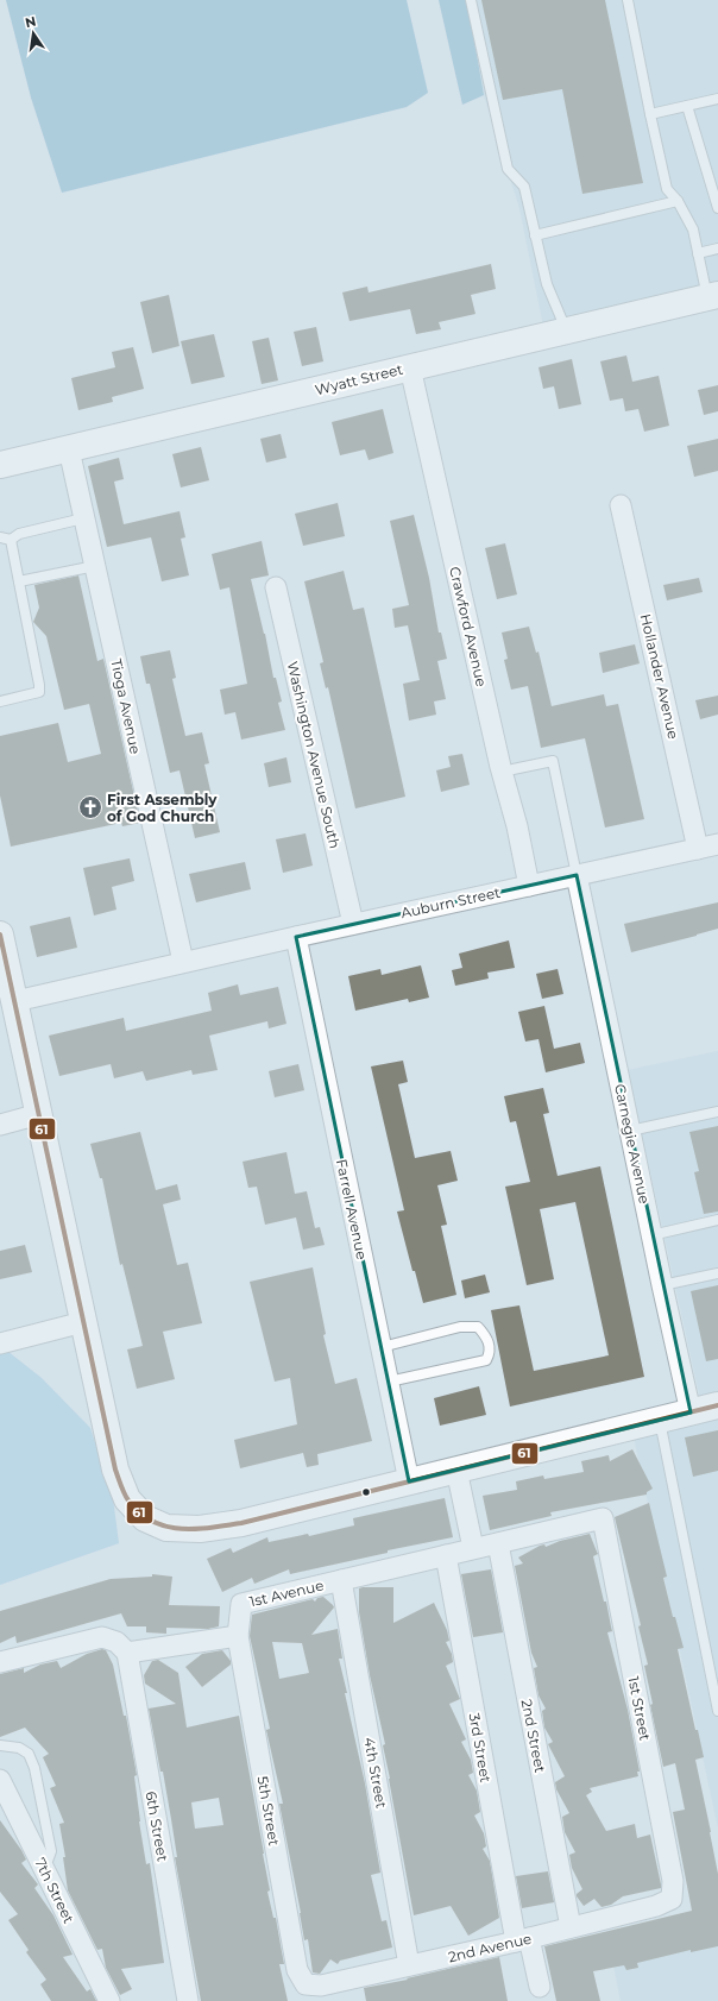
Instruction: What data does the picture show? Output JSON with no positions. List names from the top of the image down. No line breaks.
{"streets":{"street":["Wyatt Street","Crawford Avenue","Hollander Avenue","Tioga Avenue","Washington Avenue South","Auburn Street","Carnegie Avenue","Farrell Avenue","1st Avenue","1st Street","2nd Street","3rd Street","4th Street","5th Street","6th Street","7th Street","2nd Avenue"]},"crossings":[["Wyatt Street","Crawford Avenue"],["Wyatt Street","Tioga Avenue"],["Crawford Avenue","Auburn Street"],["Hollander Avenue","Auburn Street"],["Tioga Avenue","Auburn Street"],["Washington Avenue South","Auburn Street"],["Auburn Street","Carnegie Avenue"],["Auburn Street","Farrell Avenue"],["1st Avenue","1st Street"],["1st Avenue","2nd Street"],["1st Avenue","3rd Street"],["1st Avenue","4th Street"],["1st Avenue","5th Street"],["1st Street","2nd Avenue"],["2nd Street","2nd Avenue"],["3rd Street","2nd Avenue"],["4th Street","2nd Avenue"],["5th Street","2nd Avenue"]],"places":{"church":["First Assembly of God Church"]},"lines":["transit line 61"],"north":"top"}
